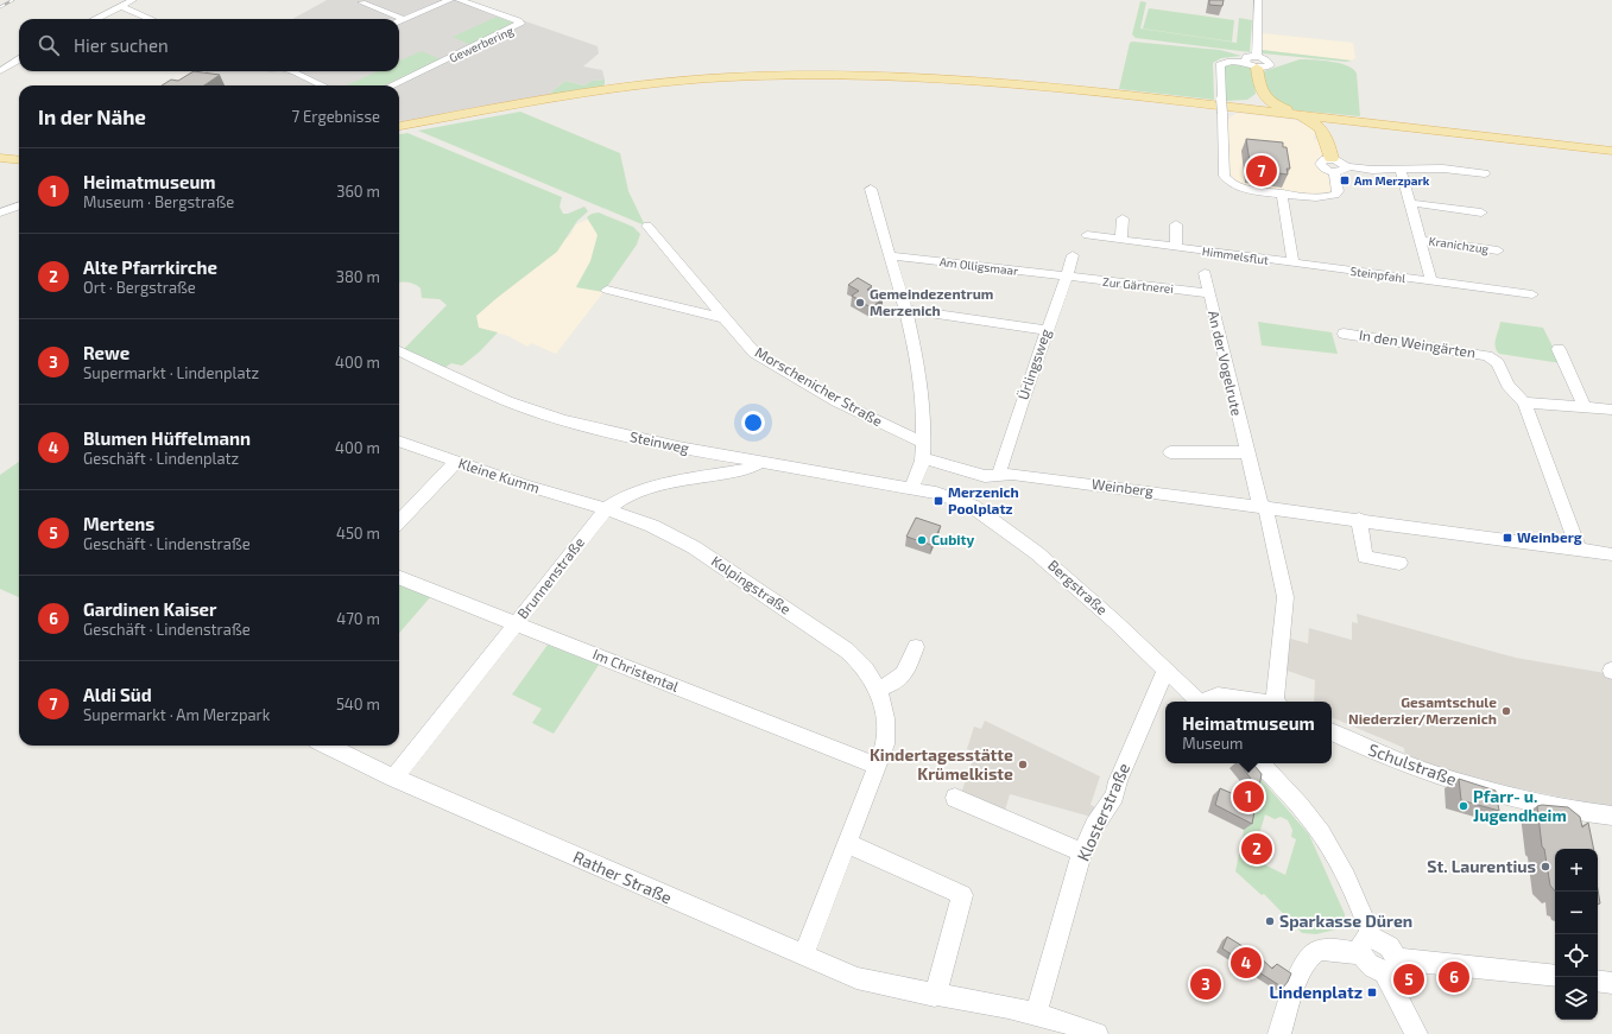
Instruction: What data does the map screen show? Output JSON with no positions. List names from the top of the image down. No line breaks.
{"streets":{"street":["Gewerbering","Kranichzug","Himmelsflut","Am Olligsmaar","Steinpfahl","Zur Gärtnerei","In den Weingärten","An der Vogelrute","Ürlingsweg","Morschenicher Straße","Steinweg","Kleine Kumm","Weinberg","Brunnenstraße","Kolpingstraße","Bergstraße","Im Christental","Schulstraße","Klosterstraße","Rather Straße"]},"crossings":[["Kranichzug","Steinpfahl"],["Himmelsflut","Steinpfahl"],["Am Olligsmaar","Zur Gärtnerei"],["Am Olligsmaar","Ürlingsweg"],["Zur Gärtnerei","An der Vogelrute"],["Zur Gärtnerei","Ürlingsweg"],["In den Weingärten","Weinberg"],["An der Vogelrute","Weinberg"],["Ürlingsweg","Weinberg"],["Steinweg","Brunnenstraße"],["Steinweg","Bergstraße"],["Kleine Kumm","Brunnenstraße"],["Kleine Kumm","Kolpingstraße"],["Brunnenstraße","Kolpingstraße"],["Brunnenstraße","Im Christental"],["Brunnenstraße","Rather Straße"],["Kolpingstraße","Im Christental"],["Kolpingstraße","Rather Straße"],["Bergstraße","Klosterstraße"],["Klosterstraße","Rather Straße"]],"places":{"transit":["Am Merzpark","Merzenich Poolplatz","Weinberg","Lindenplatz"],"other":["Gemeindezentrum Merzenich","Cubity","Gesamtschule Niederzier/Merzenich","Kindertagesstätte Krümelkiste","Pfarr- u. Jugendheim","St. Laurentius","Sparkasse Düren"]},"page":{"search":"Hier suchen","heading":["In der Nähe","7 Ergebnisse"],"list":[{"mark":"1","name":"Heimatmuseum","note":"Museum · Bergstraße","value":"360 m"},{"mark":"2","name":"Alte Pfarrkirche","note":"Ort · Bergstraße","value":"380 m"},{"mark":"3","name":"Rewe","note":"Supermarkt · Lindenplatz","value":"400 m"},{"mark":"4","name":"Blumen Hüffelmann","note":"Geschäft · Lindenplatz","value":"400 m"},{"mark":"5","name":"Mertens","note":"Geschäft · Lindenstraße","value":"450 m"},{"mark":"6","name":"Gardinen Kaiser","note":"Geschäft · Lindenstraße","value":"470 m"},{"mark":"7","name":"Aldi Süd","note":"Supermarkt · Am Merzpark","value":"540 m"}],"pins":["7","1","2","4","6","5","3"],"popup":["Heimatmuseum","Museum"],"map_buttons":["+","−"]}}
